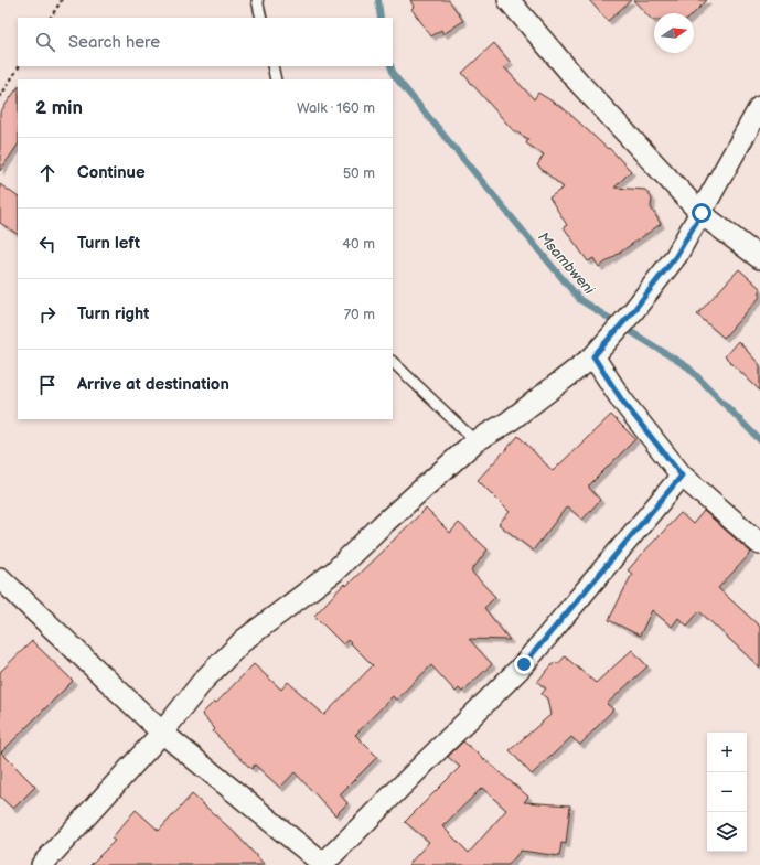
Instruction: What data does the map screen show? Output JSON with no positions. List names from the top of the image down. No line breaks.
{"water":["Msambweni"],"north":"right","page":{"search":"Search here","heading":["2 min","Walk · 160 m"],"list":[["Continue","50 m"],["Turn left","40 m"],["Turn right","70 m"],"Arrive at destination"],"map_buttons":["+","−"]}}
